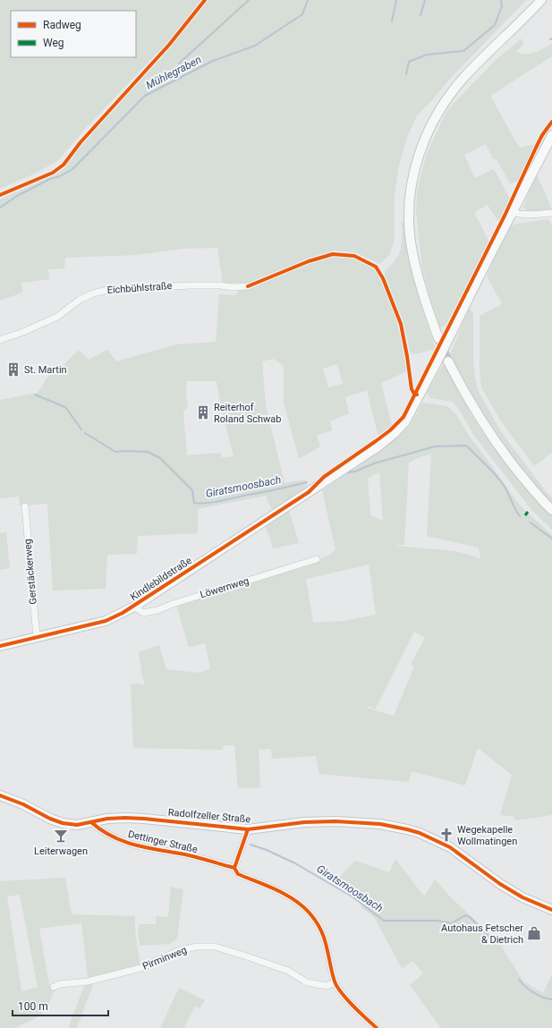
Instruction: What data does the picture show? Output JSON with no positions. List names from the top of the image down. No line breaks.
{"streets":{"main road":["Kindlebildstraße","Radolfzeller Straße"],"street":["Eichbühlstraße","Gerstäckerweg","Löwernweg","Dettinger Straße","Pirminweg"]},"crossings":[["Gerstäckerweg","Kindlebildstraße"],["Kindlebildstraße","Löwernweg"],["Radolfzeller Straße","Dettinger Straße"],["Dettinger Straße","Pirminweg"]],"water":["Mühlegraben","Giratsmoosbach"],"places":{"building":["St. Martin","Reiterhof Roland Schwab"],"church":["Wegekapelle Wollmatingen"],"bar":["Leiterwagen"],"shop":["Autohaus Fetscher & Dietrich"]},"legend":["Radweg","Weg"],"scale_bar":"100 m"}
